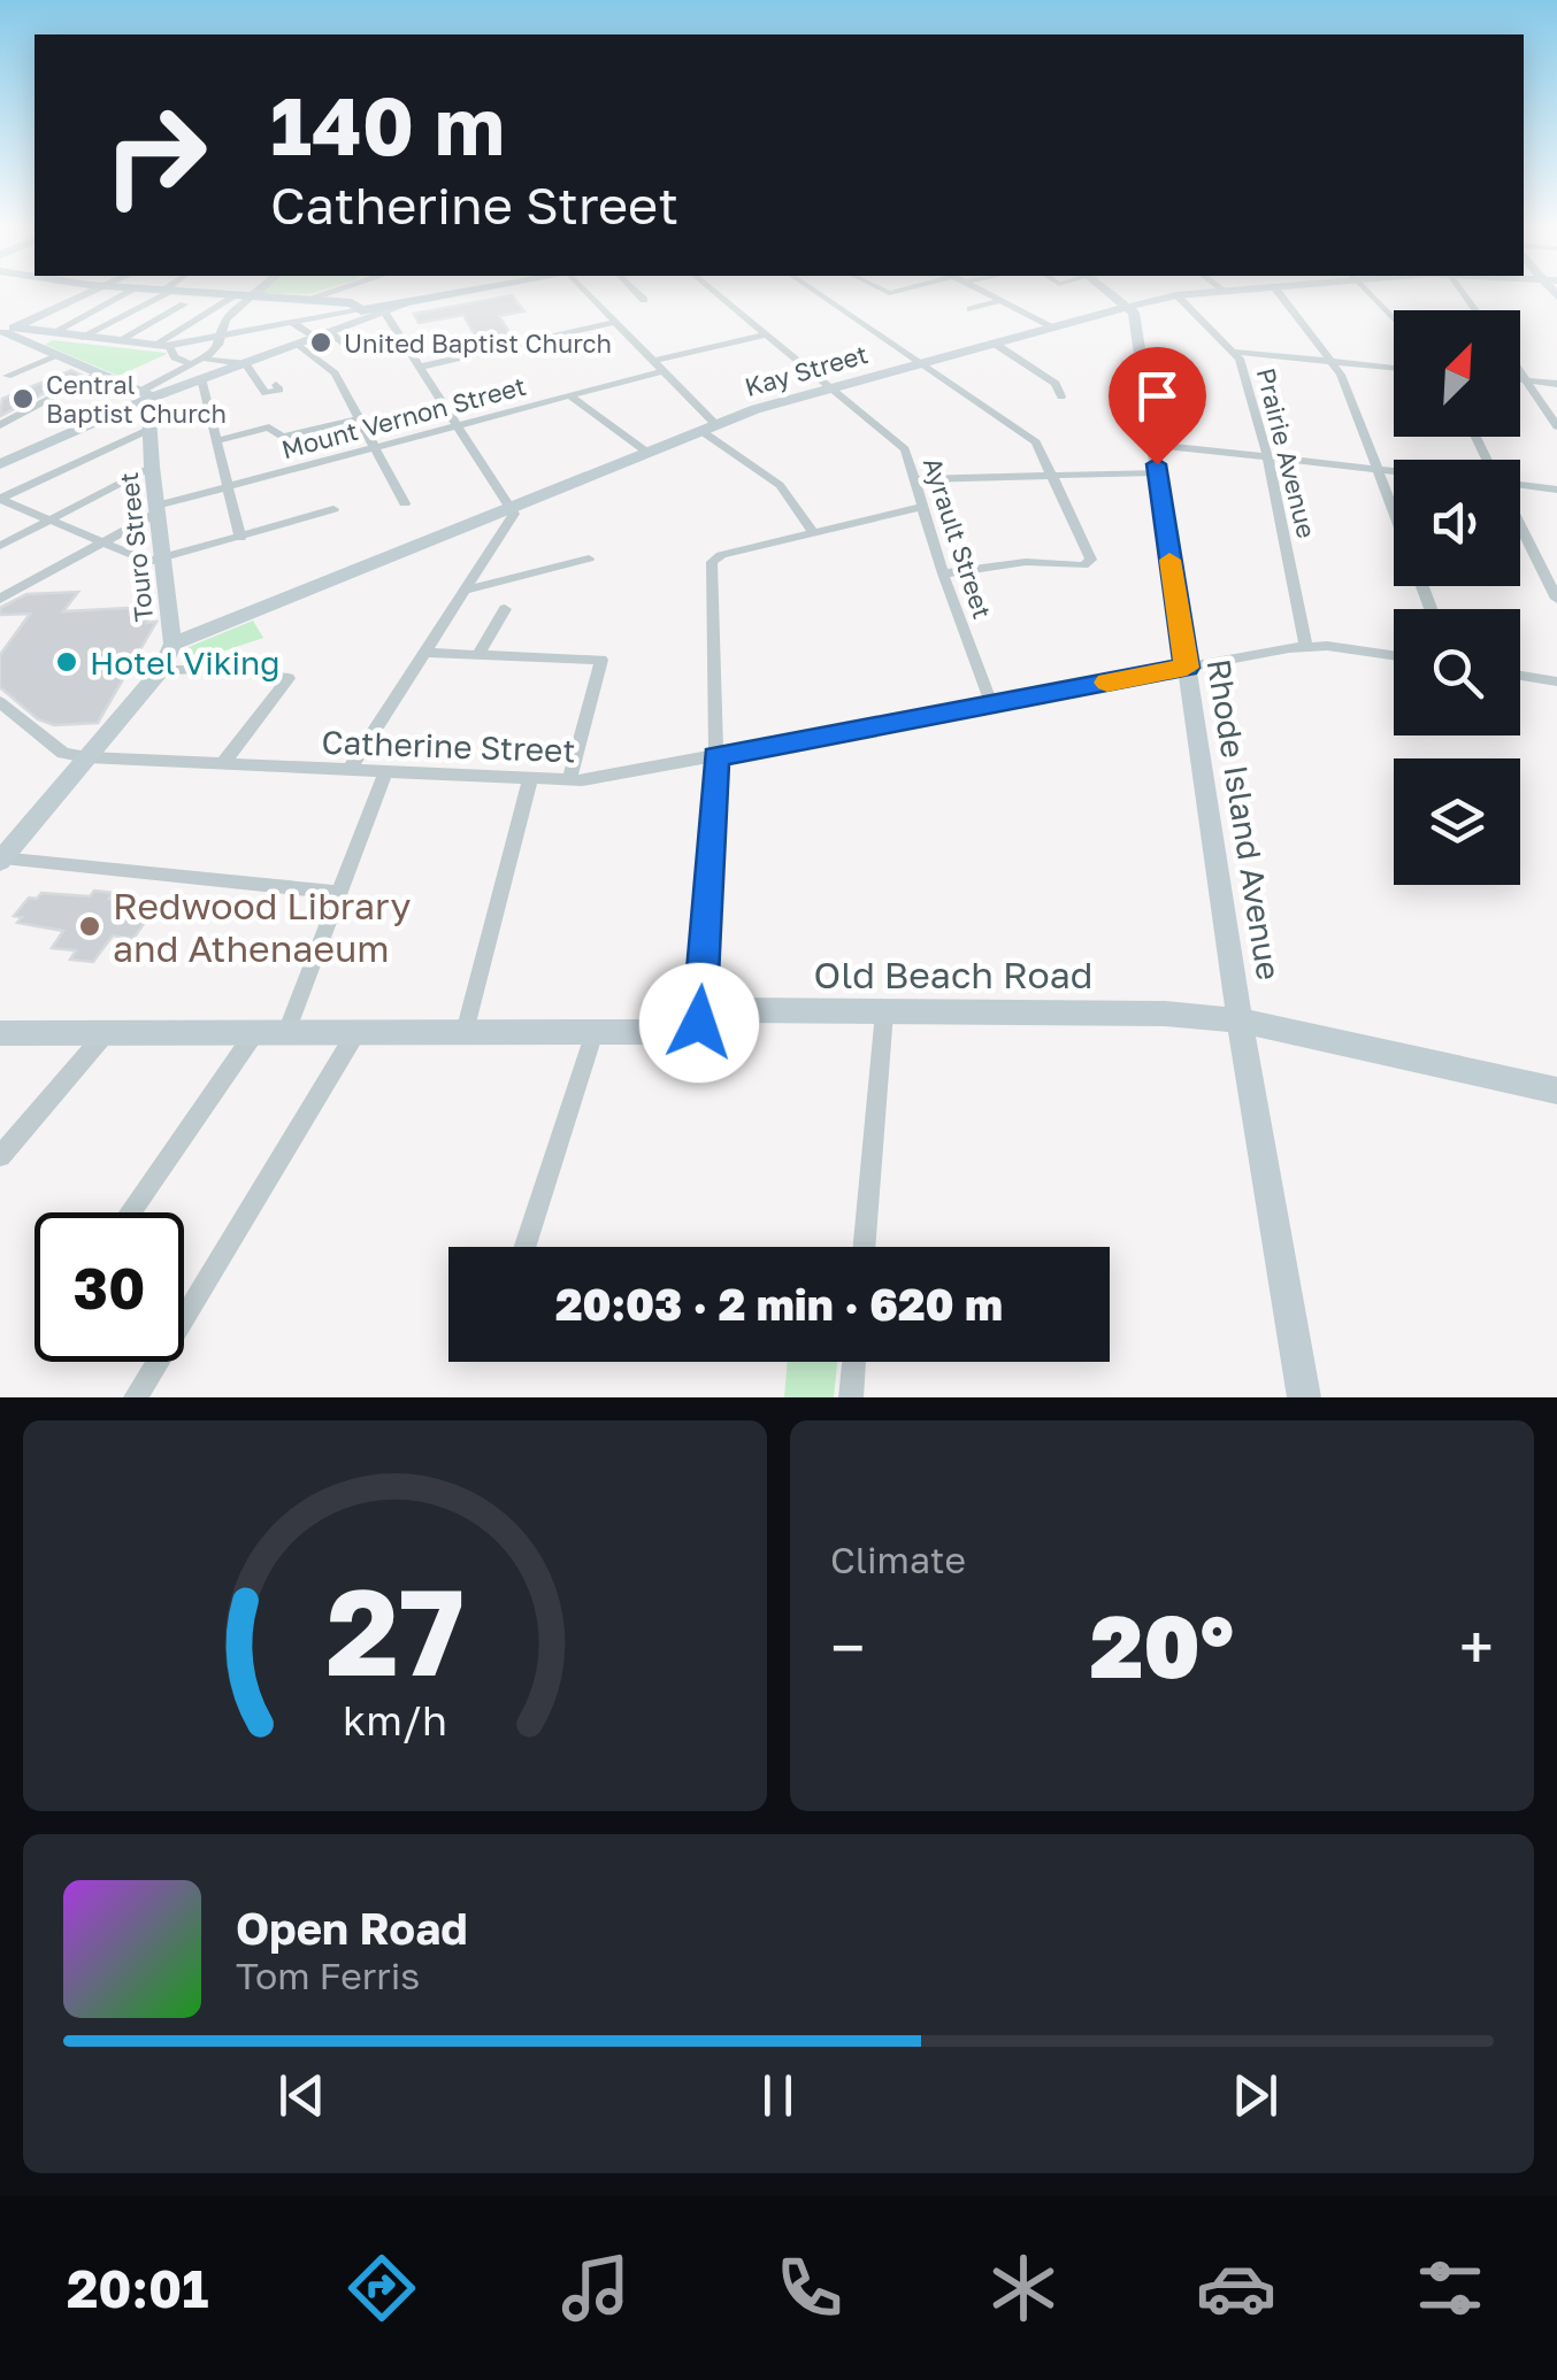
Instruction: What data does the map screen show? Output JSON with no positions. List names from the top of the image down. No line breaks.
{"streets":{"street":["Kay Street","Mount Vernon Street","Prairie Avenue","Ayrault Street","Touro Street","Catherine Street","Rhode Island Avenue","Old Beach Road"]},"crossings":[["Kay Street","Prairie Avenue"],["Kay Street","Ayrault Street"],["Kay Street","Touro Street"],["Kay Street","Rhode Island Avenue"],["Mount Vernon Street","Ayrault Street"],["Mount Vernon Street","Touro Street"],["Prairie Avenue","Catherine Street"],["Ayrault Street","Catherine Street"],["Catherine Street","Rhode Island Avenue"],["Rhode Island Avenue","Old Beach Road"]],"places":["United Baptist Church","Central Baptist Church","Hotel Viking","Redwood Library and Athenaeum"],"north":"top right","page":{"turn":["140 m","Catherine Street"],"limit":"30","trip":"20:03 · 2 min · 620 m","tile":"Climate","heat":["−","20°","+"],"song":["Open Road","Tom Ferris"],"tabs":"20:01","gauge":["27","km/h"]}}
